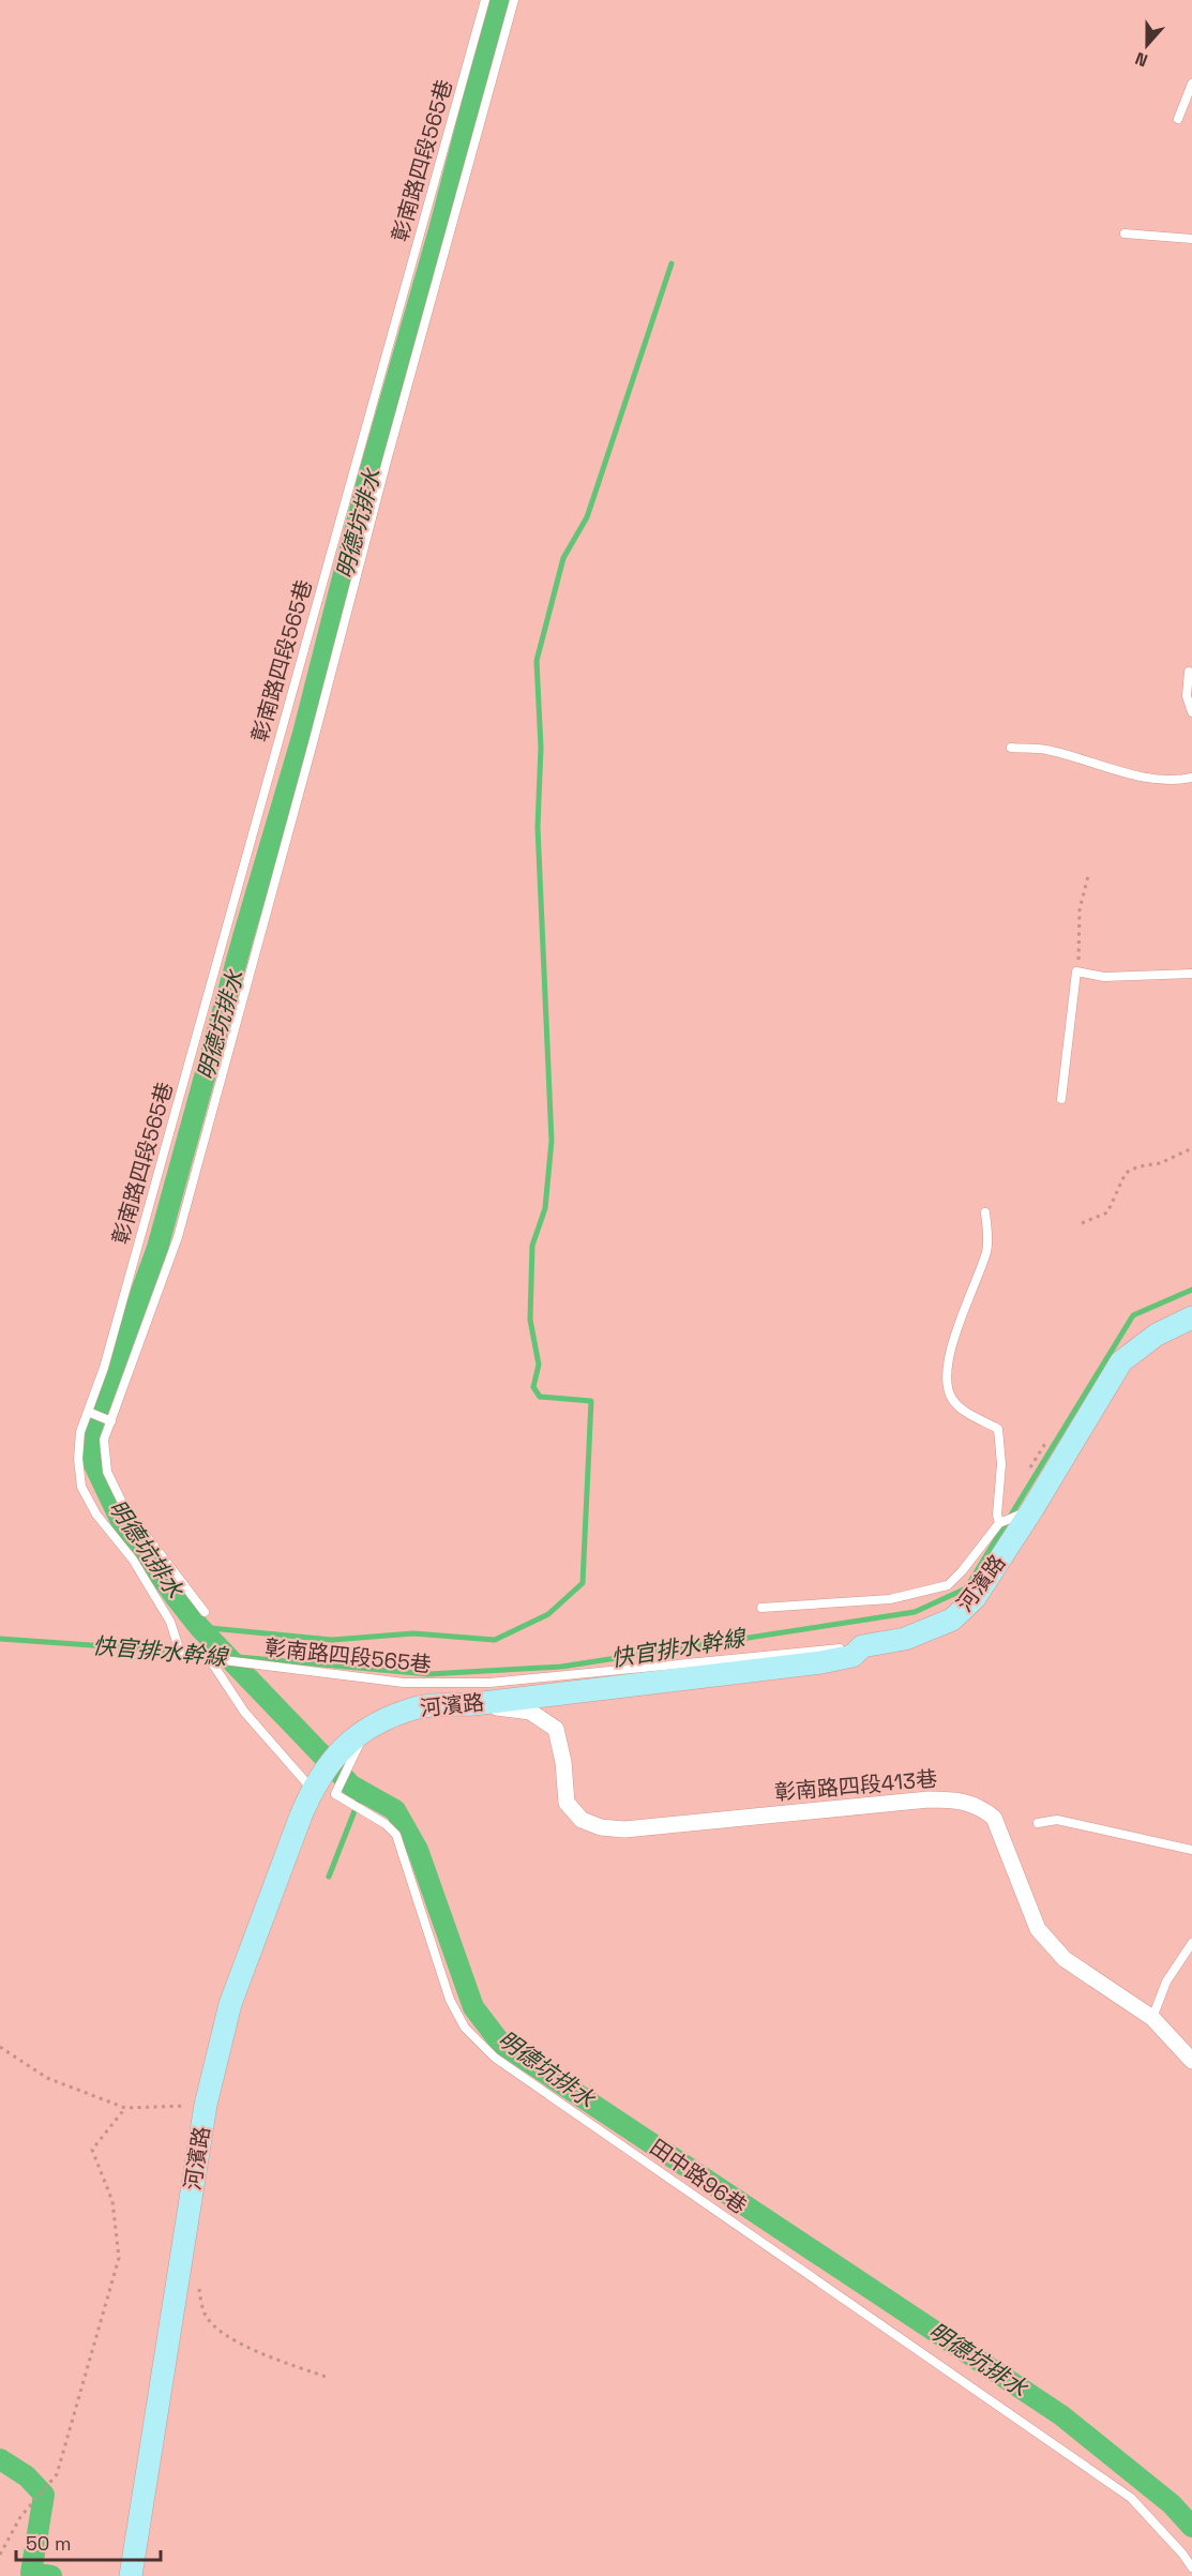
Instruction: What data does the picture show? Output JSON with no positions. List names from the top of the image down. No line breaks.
{"streets":{"street":["河濱路","彰南路四段413巷"],"lane":["彰南路四段565巷","田中路96巷"]},"crossings":[["彰南路四段565巷","河濱路"],["河濱路","彰南路四段413巷"],["河濱路","田中路96巷"]],"water":["明德坑排水","快官排水幹線"],"scale_bar":"50 m","north":"bottom"}
